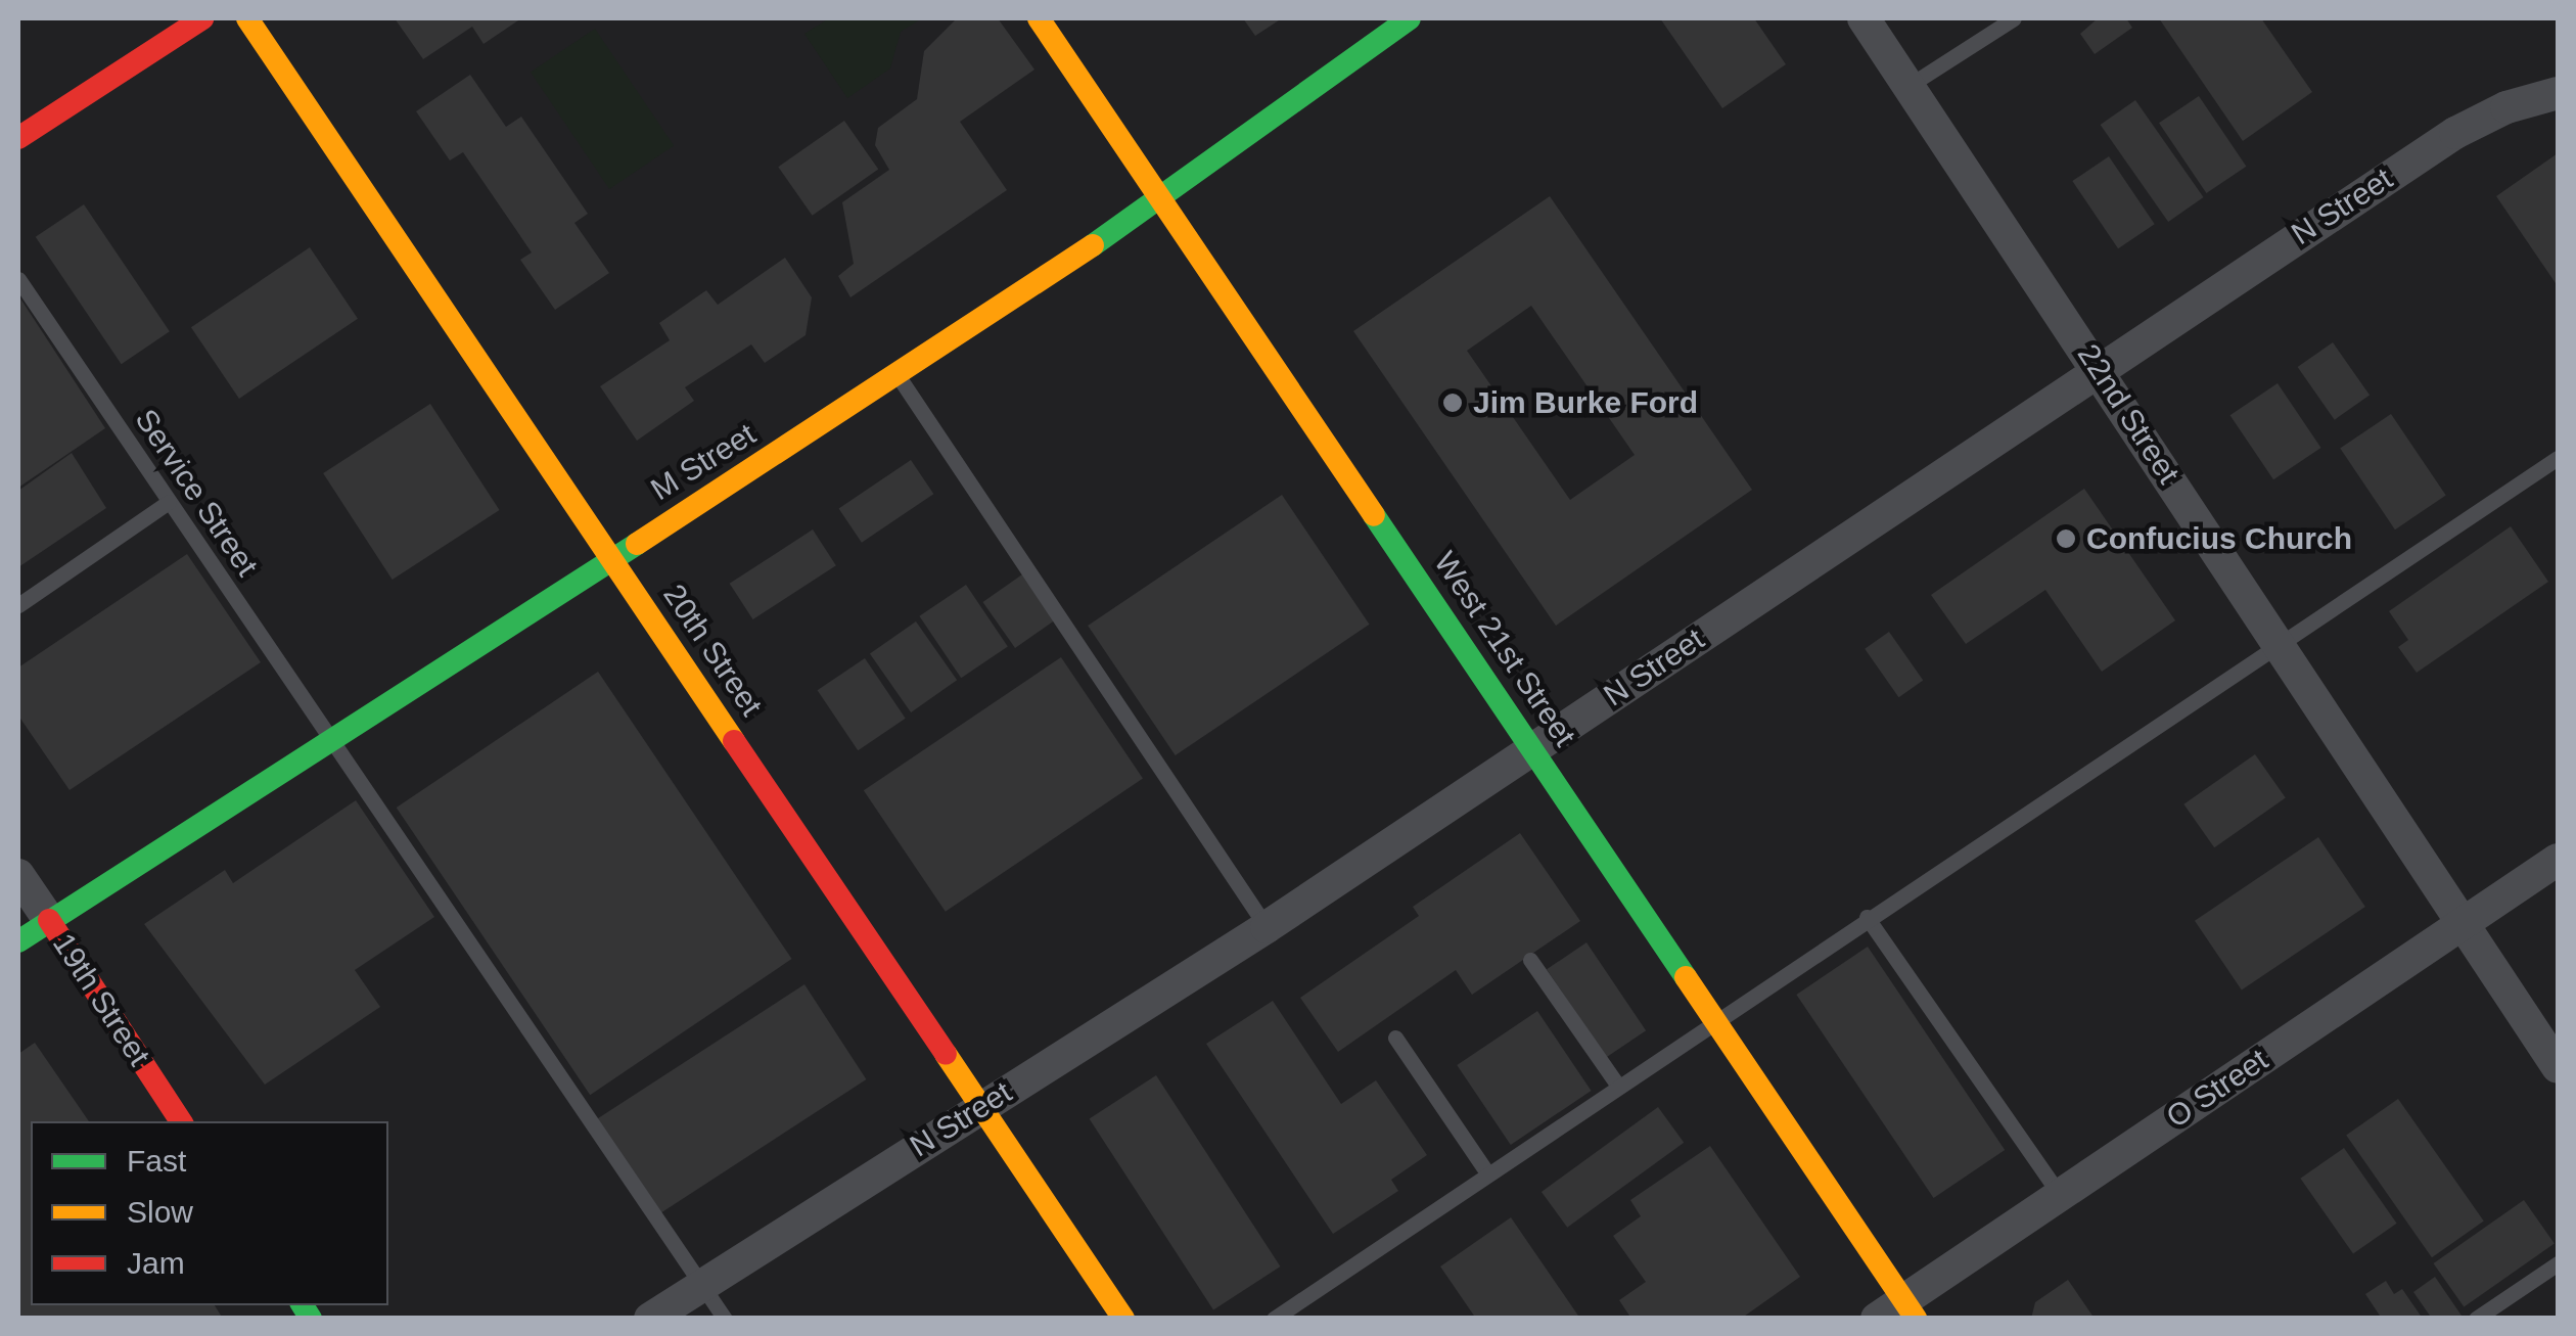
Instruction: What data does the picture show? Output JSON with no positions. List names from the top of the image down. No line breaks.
{"streets":{"street":["N Street","22nd Street","M Street","West 21st Street","20th Street","19th Street","O Street"],"lane":["Service Street"]},"crossings":[["N Street","22nd Street"],["N Street","Service Street"],["N Street","West 21st Street"],["N Street","20th Street"],["22nd Street","O Street"],["M Street","Service Street"],["M Street","West 21st Street"],["M Street","20th Street"],["M Street","19th Street"],["West 21st Street","O Street"]],"places":["Jim Burke Ford","Confucius Church"],"legend":["Fast","Slow","Jam"]}
